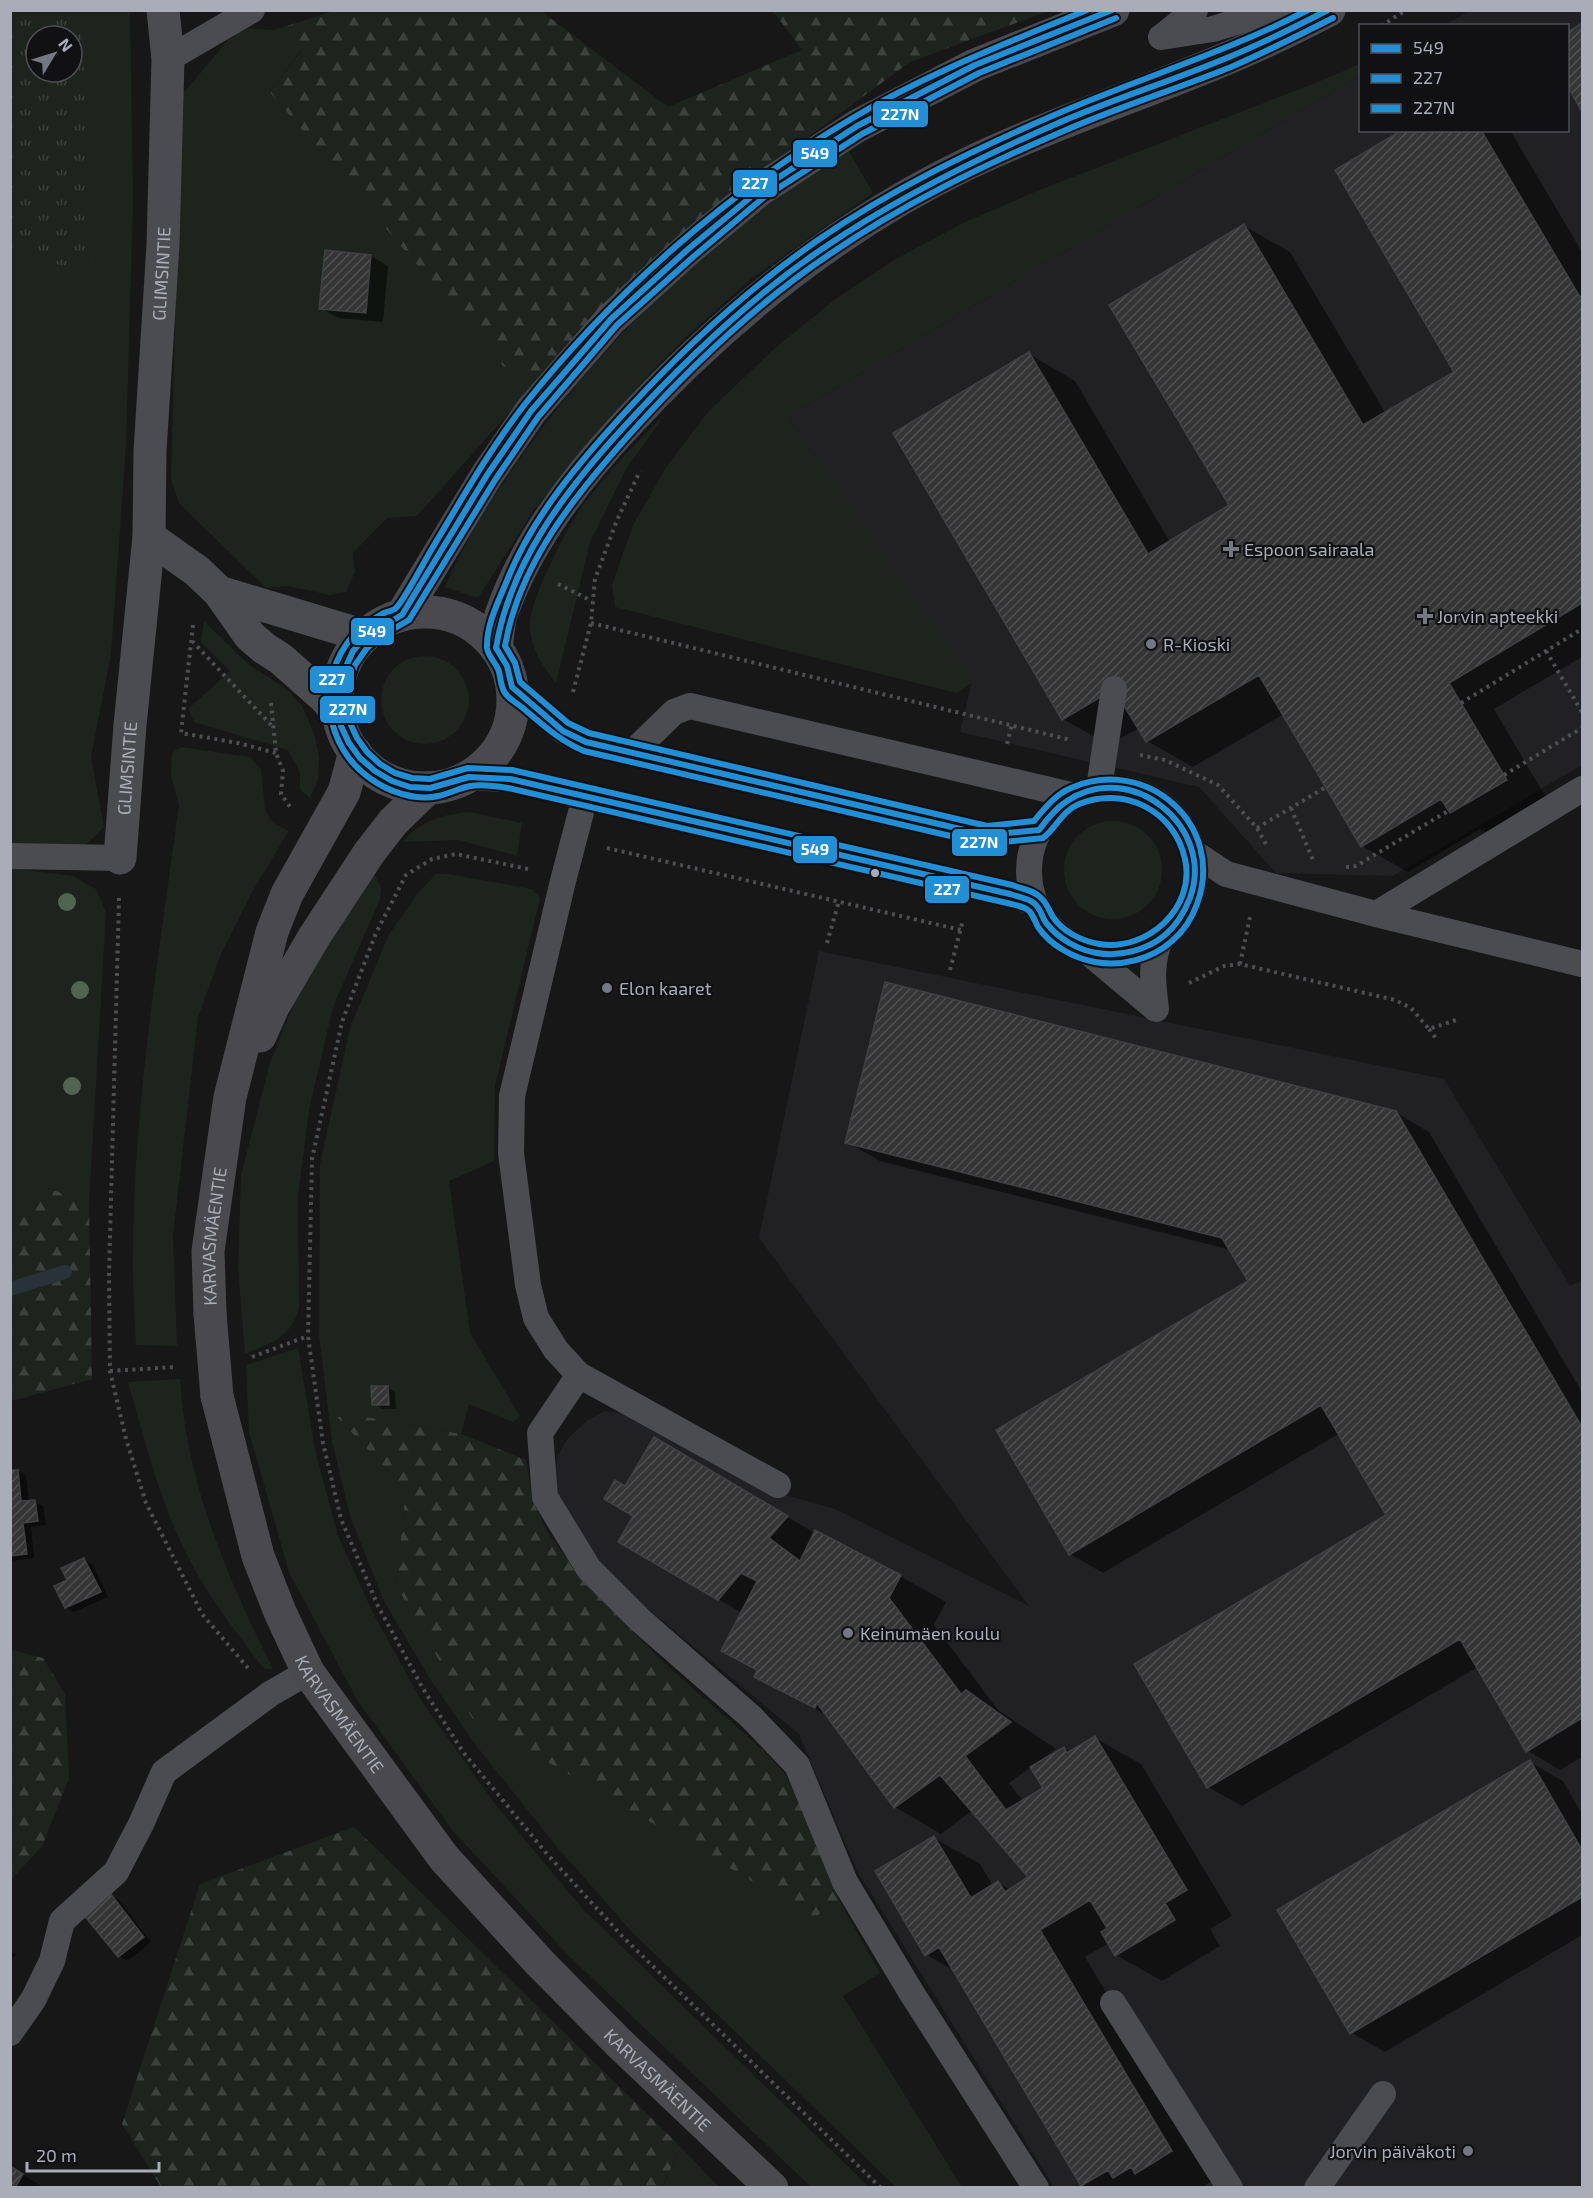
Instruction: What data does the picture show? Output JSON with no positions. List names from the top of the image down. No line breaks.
{"streets":{"main road":["KARVASMÄENTIE"],"street":["GLIMSINTIE"]},"places":{"health":["Espoon sairaala","Jorvin apteekki"],"other":["R-Kioski","Elon kaaret","Keinumäen koulu","Jorvin päiväkoti"]},"lines":["transit line 549","transit line 227","transit line 227N"],"legend":["549","227","227N"],"scale_bar":"20 m","north":"top right"}
